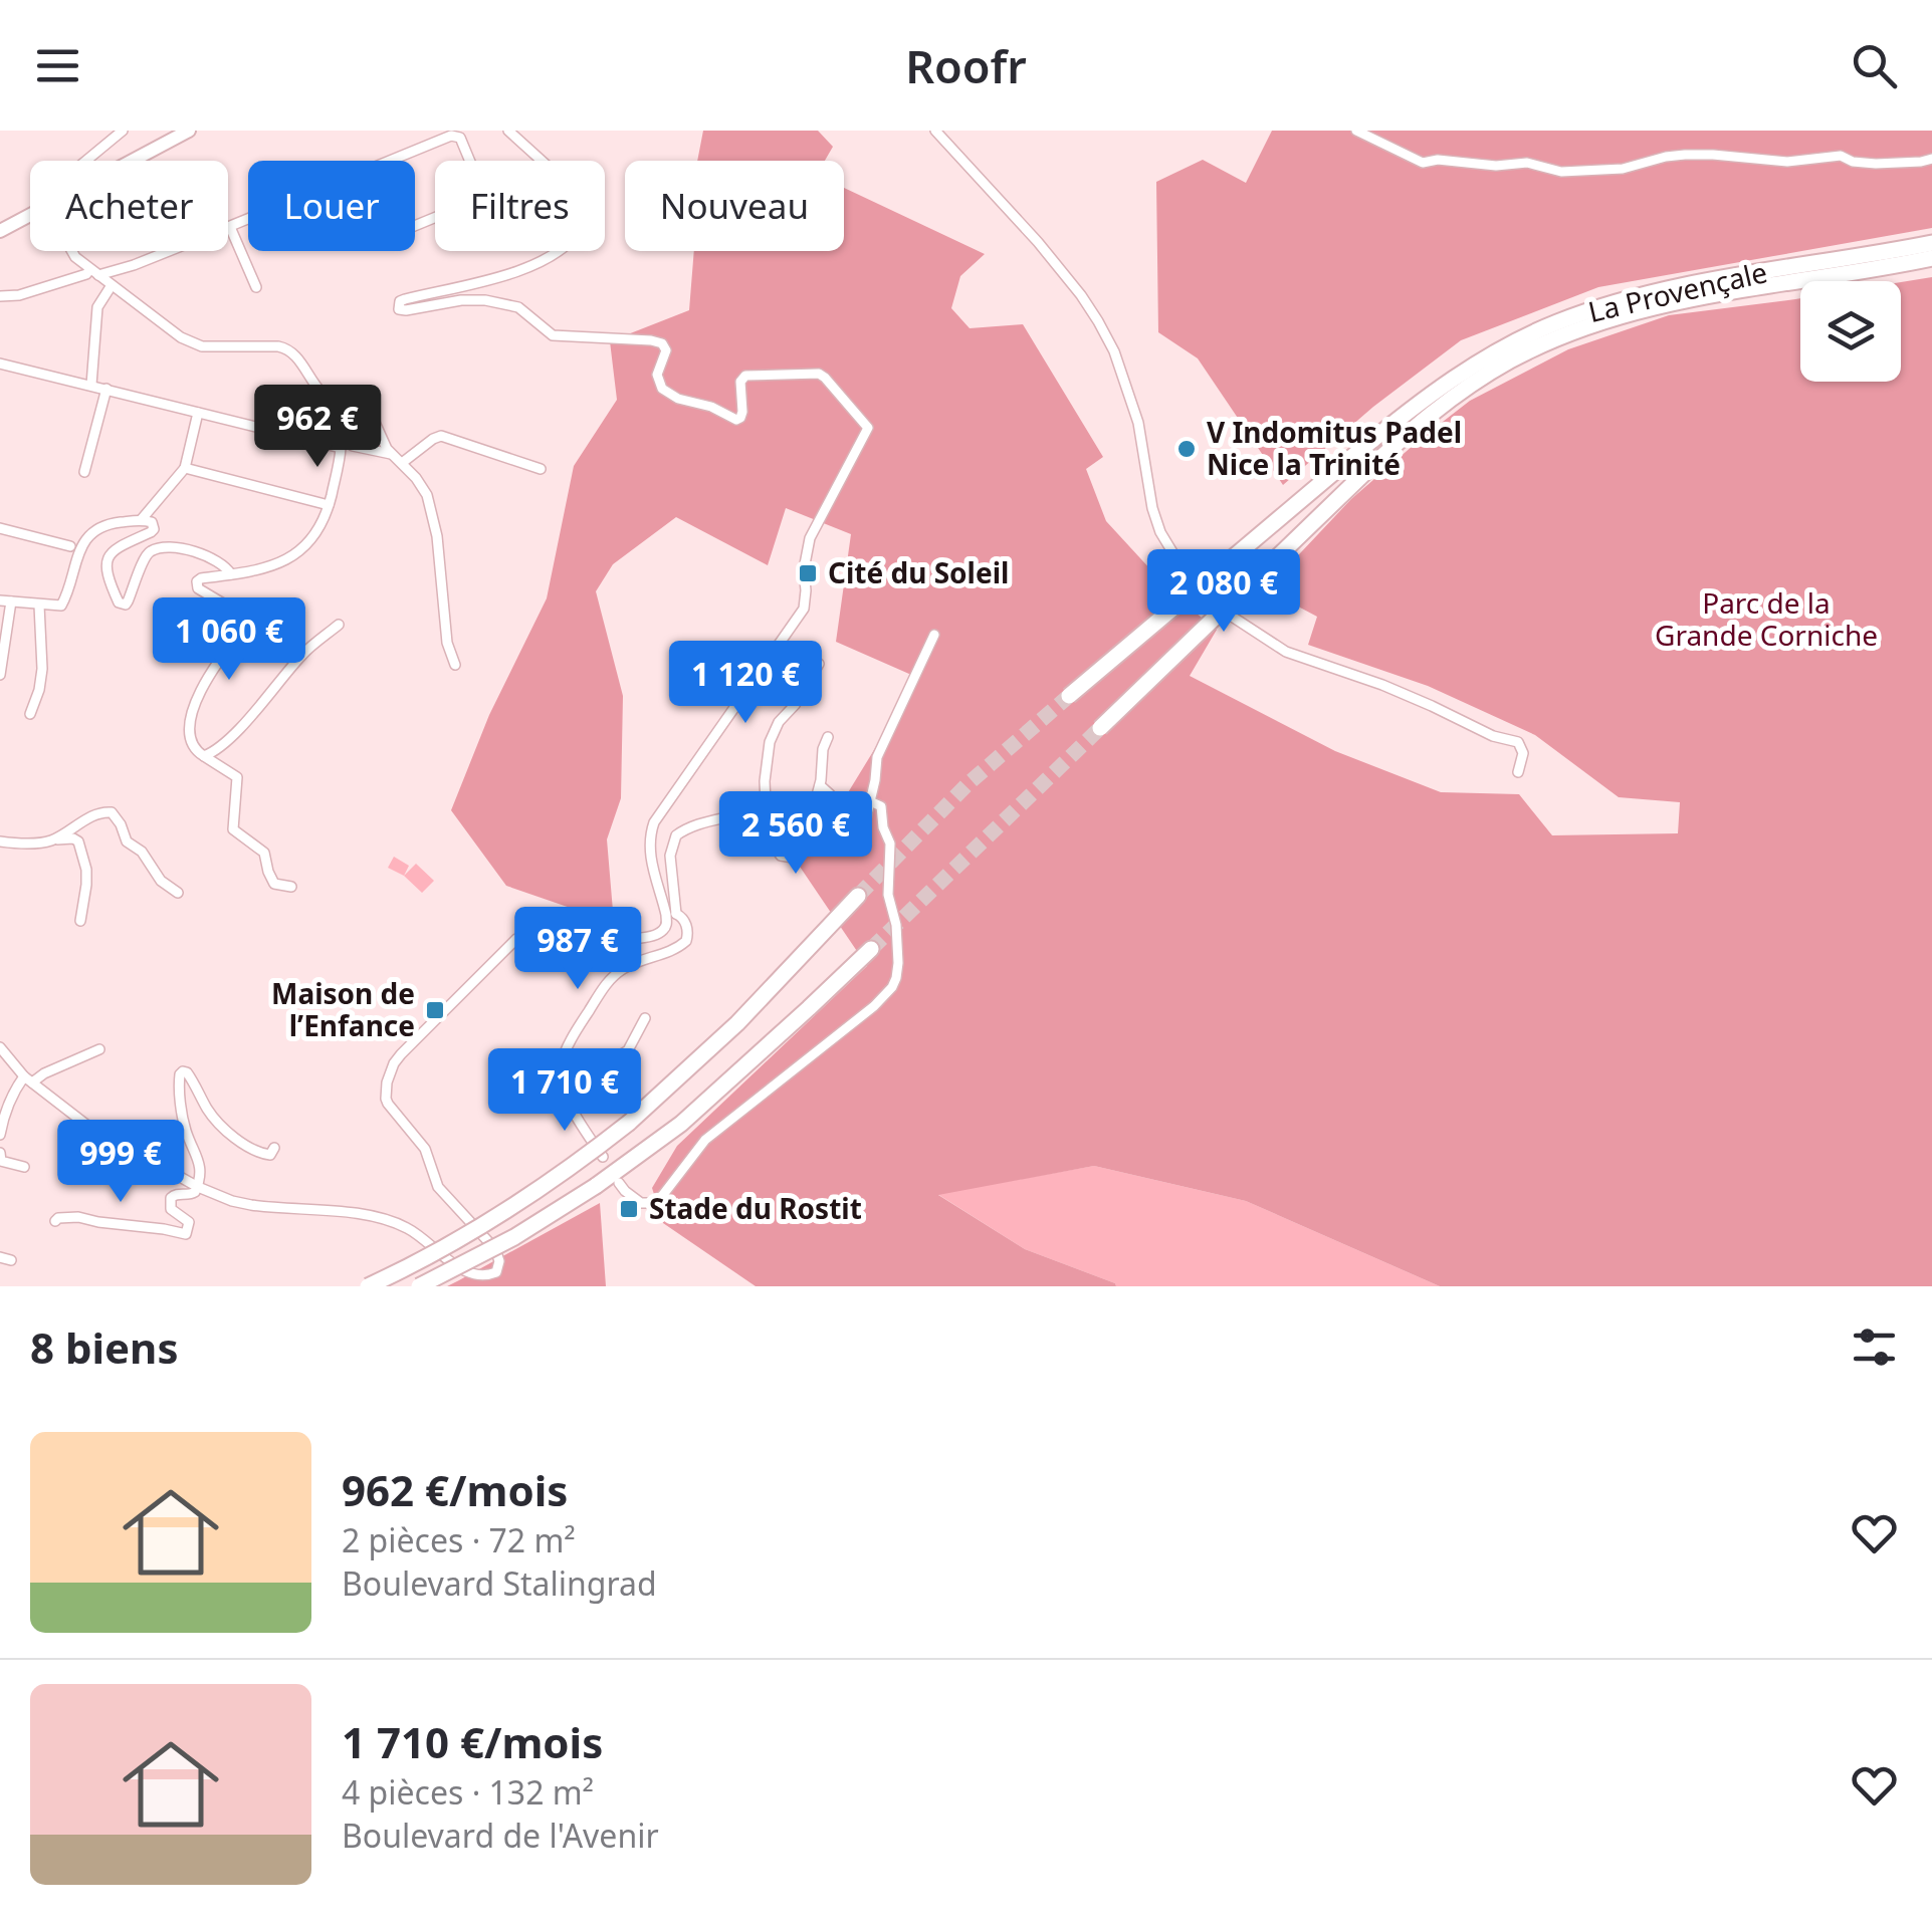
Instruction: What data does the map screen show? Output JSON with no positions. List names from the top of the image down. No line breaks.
{"streets":{"highway":["La Provençale"]},"parks":["Parc de la Grande Corniche"],"places":{"other":["V Indomitus Padel Nice la Trinité"],"transit":["Cité du Soleil","Maison de l’Enfance","Stade du Rostit"]},"page":{"header":"Roofr","chip":["Acheter","Louer","Filtres","Nouveau"],"price":["962 €","2 080 €","1 060 €","1 120 €","2 560 €","987 €","1 710 €","999 €"],"heading":"8 biens","list":[{"name":"962 €/mois","note":"2 pièces · 72 m² · Boulevard Stalingrad"},{"name":"1 710 €/mois","note":"4 pièces · 132 m² · Boulevard de l'Avenir"}]}}
